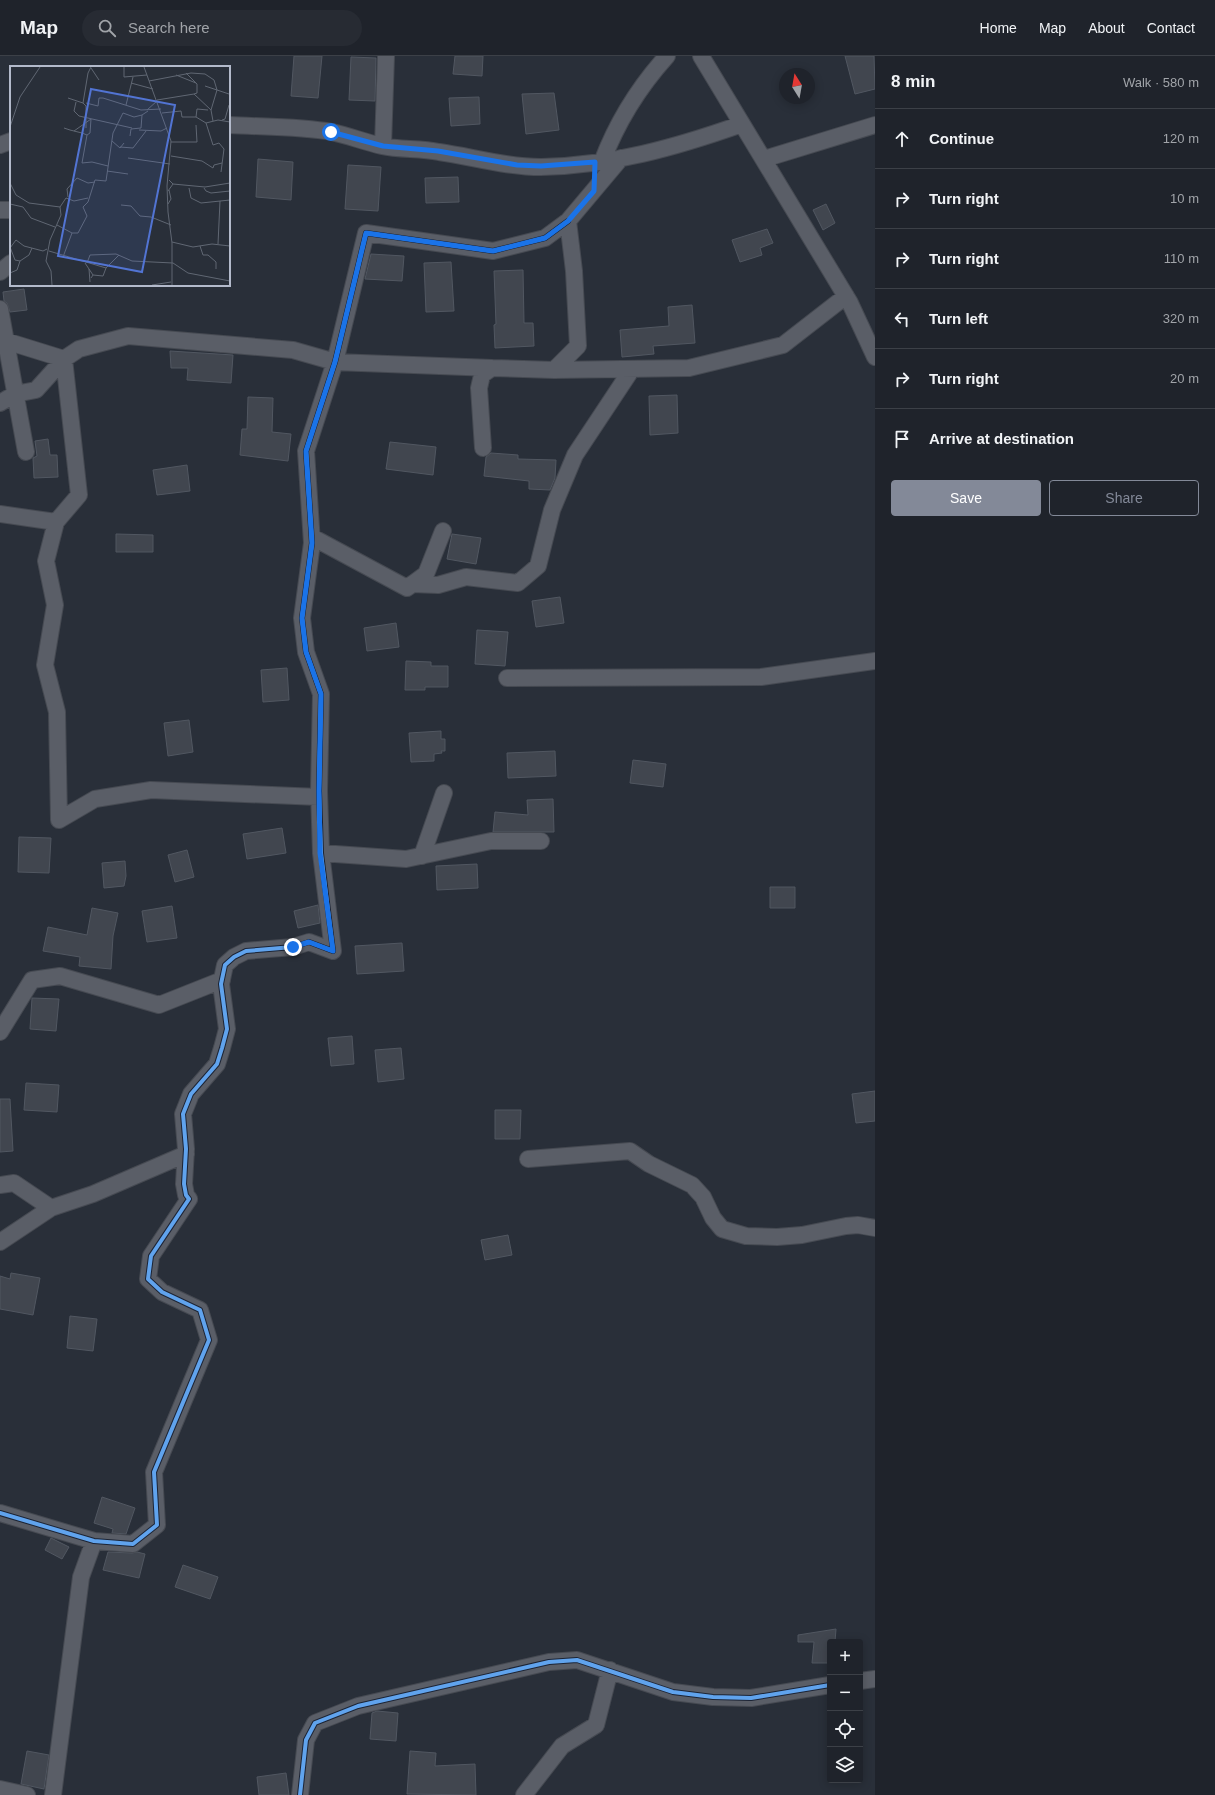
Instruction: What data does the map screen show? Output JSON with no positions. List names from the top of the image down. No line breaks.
{"north":"top","page":{"header":"Map","search":"Search here","nav":["Home","Map","About","Contact"],"heading":["8 min","Walk · 580 m"],"list":[["Continue","120 m"],["Turn right","10 m"],["Turn right","110 m"],["Turn left","320 m"],["Turn right","20 m"],"Arrive at destination"],"buttons":["Save","Share"],"map_buttons":["+","−"]}}
